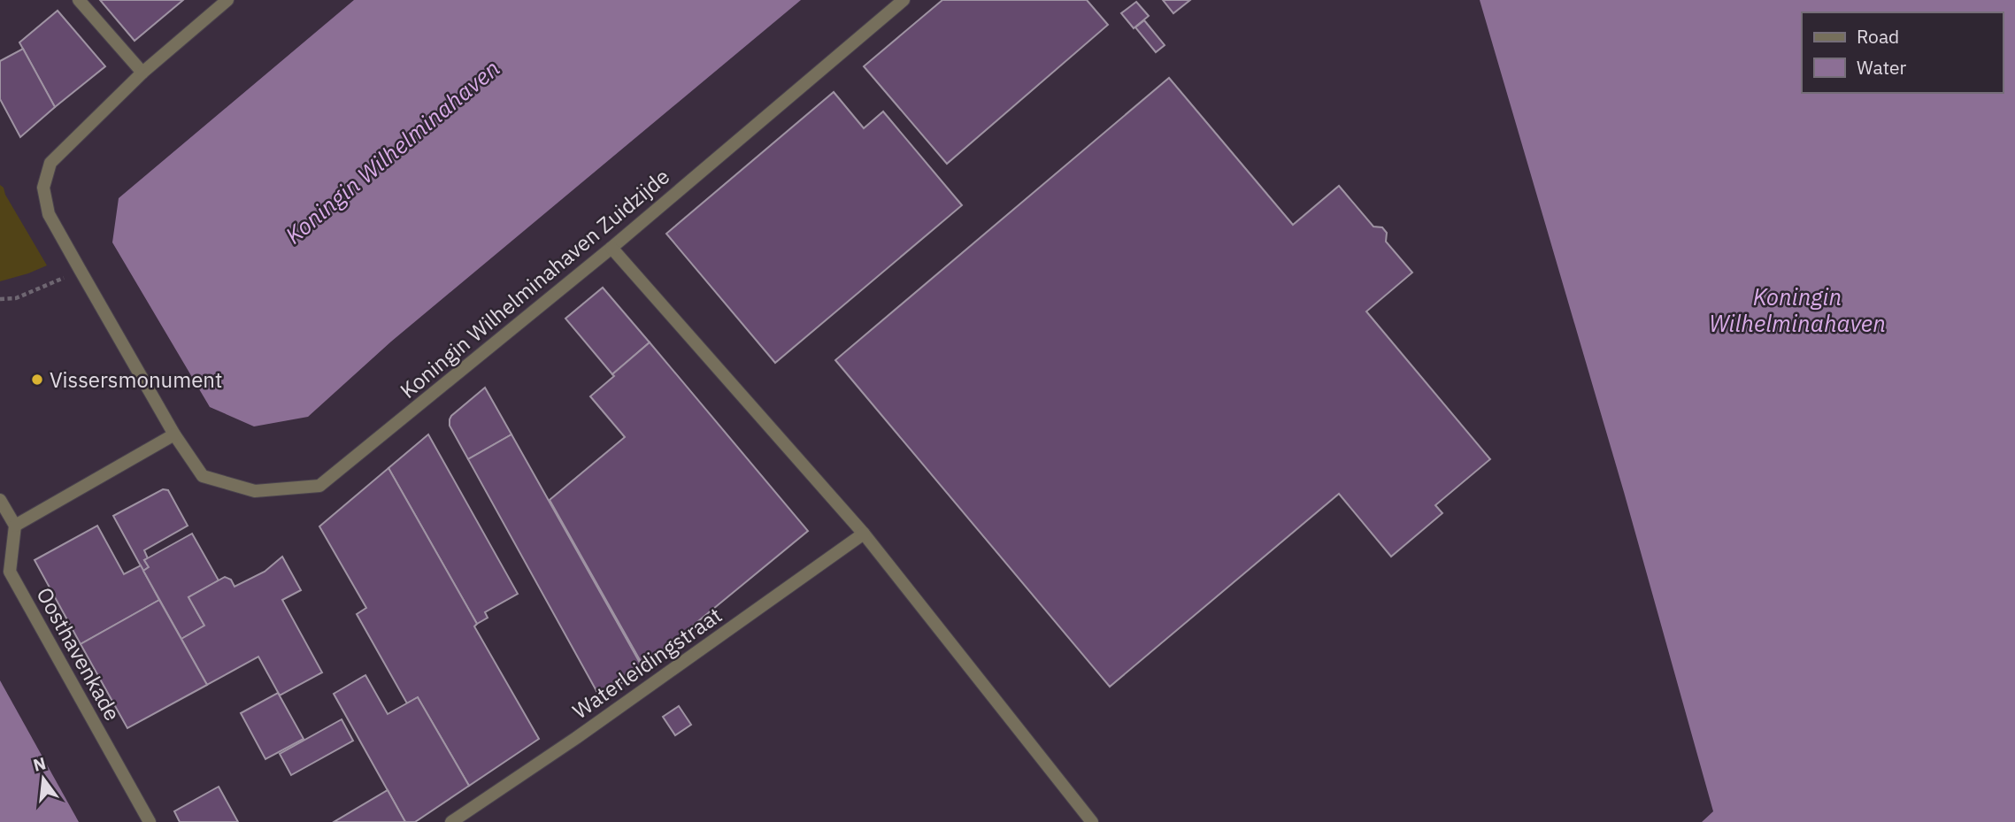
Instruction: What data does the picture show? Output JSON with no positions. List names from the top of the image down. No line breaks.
{"streets":{"street":["Koningin Wilhelminahaven Zuidzijde","Oosthavenkade","Waterleidingstraat"]},"water":["Koningin Wilhelminahaven"],"places":["Vissersmonument"],"legend":["Road","Water"],"north":"top"}
